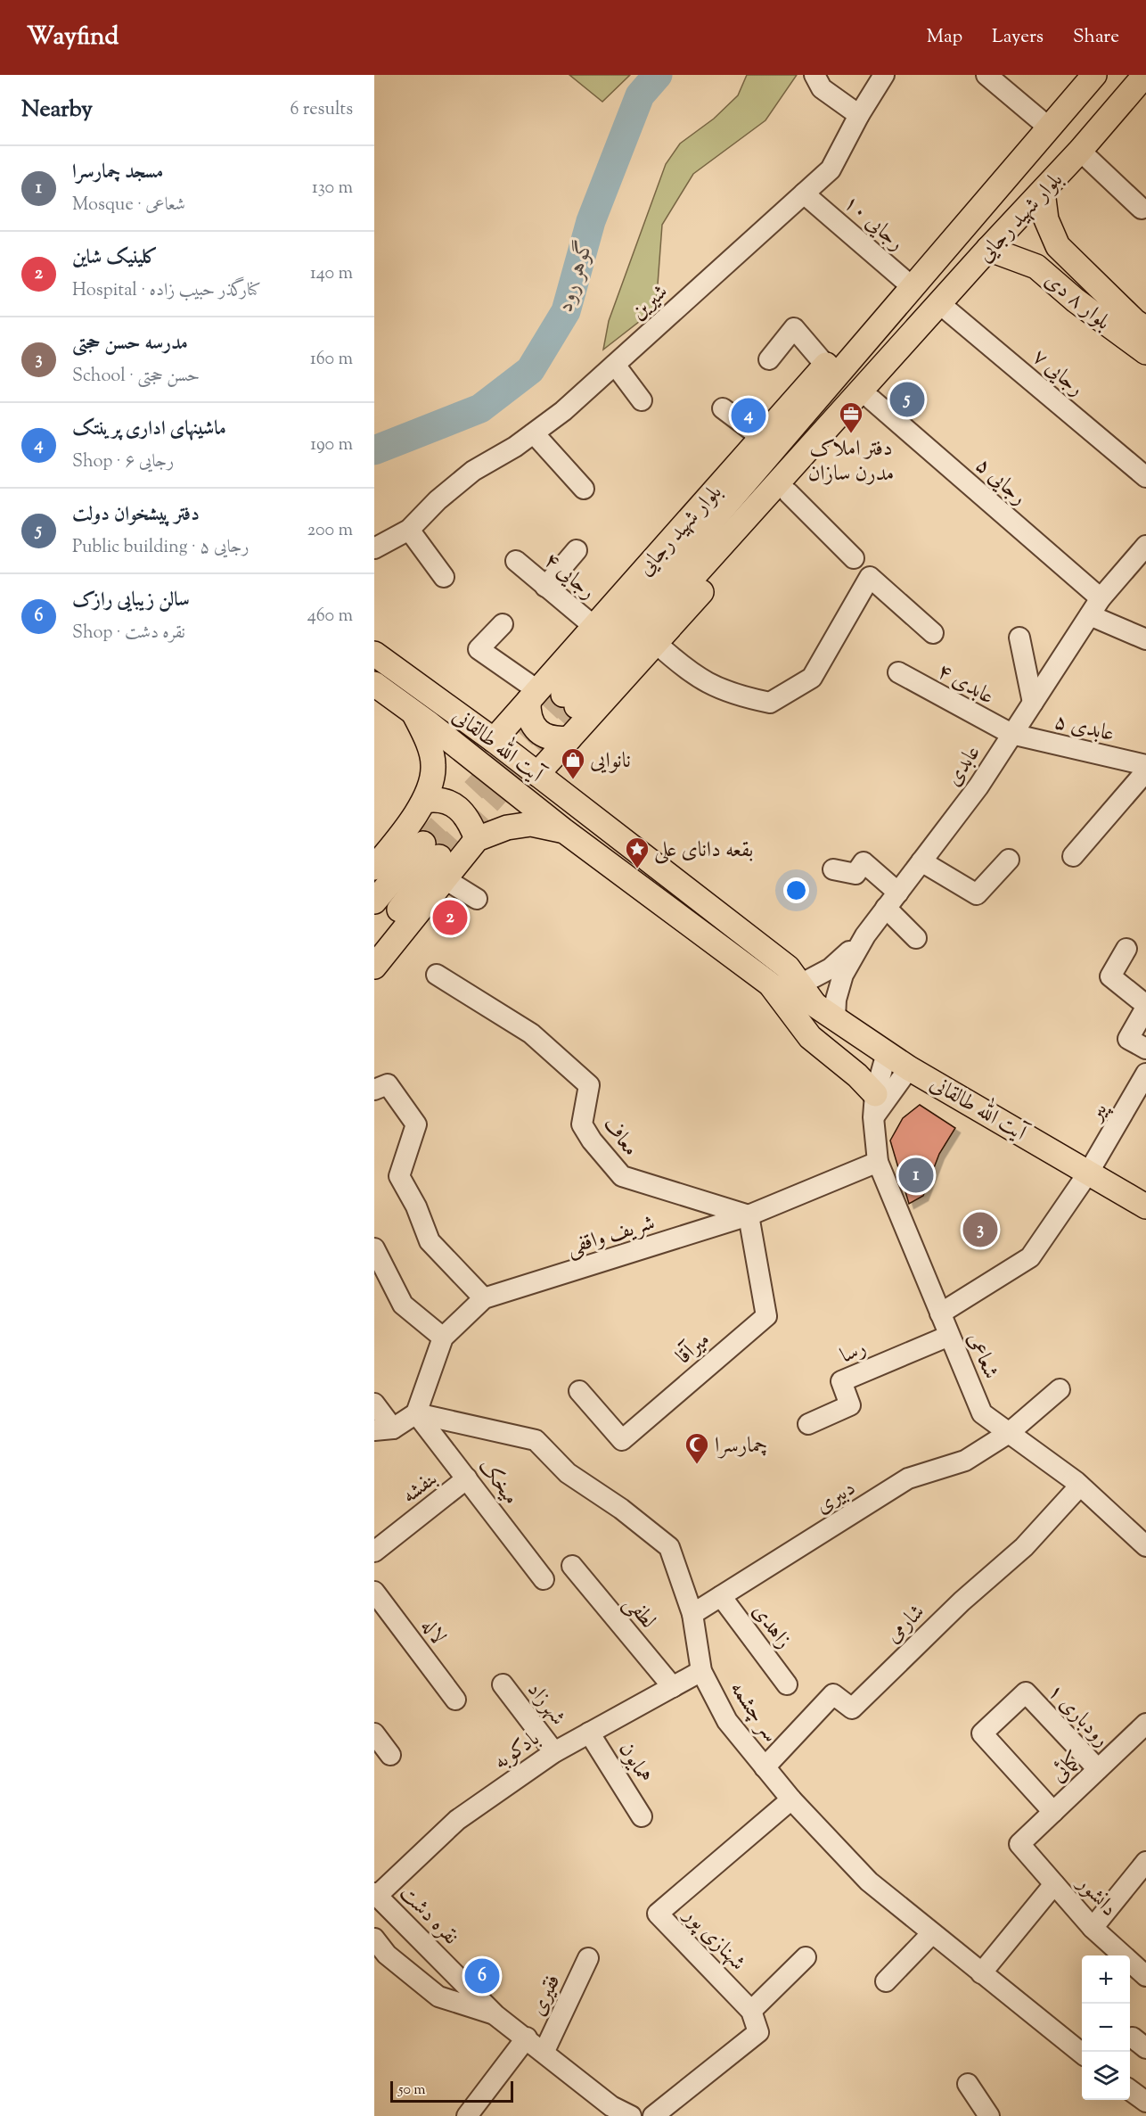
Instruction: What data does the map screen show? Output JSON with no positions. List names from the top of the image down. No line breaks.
{"streets":{"main road":["بلوار شهید رجایی","بلوار ۸ دی","آیت الله طالقانی"],"street":["رجایی ۱۰","شیرین","رجایی ۷","رجایی ۵","رجایی ۴","عابدی ۴","عابدی ۵","عابدی","پیر","معاف","شریف واقفی","میرآقا","رسا","شعاعی","میخک","بنفشه","دبیری","لطفی","شارمی","زاهدی","لاله","شهرزاد","سر چشمه","رودباری ۱","بادکوبه","همایون","کمائی","دانشور","نقره دشت","شهنازی پور","فقیری"]},"crossings":[["بلوار شهید رجایی","رجایی ۱۰"],["بلوار شهید رجایی","بلوار ۸ دی"],["بلوار شهید رجایی","رجایی ۷"],["بلوار شهید رجایی","رجایی ۵"],["بلوار شهید رجایی","رجایی ۴"],["بلوار شهید رجایی","آیت الله طالقانی"],["رجایی ۱۰","شیرین"],["رجایی ۵","عابدی"],["عابدی ۴","عابدی ۵"],["عابدی ۴","عابدی"],["عابدی ۵","عابدی"],["آیت الله طالقانی","عابدی"],["آیت الله طالقانی","پیر"],["پیر","شعاعی"],["معاف","شریف واقفی"],["معاف","میرآقا"],["شریف واقفی","میرآقا"],["شریف واقفی","شعاعی"],["شریف واقفی","میخک"],["شریف واقفی","سر چشمه"],["رسا","شعاعی"],["شعاعی","دبیری"],["شعاعی","شارمی"],["میخک","بنفشه"],["میخک","سر چشمه"],["دبیری","زاهدی"],["دبیری","سر چشمه"],["لطفی","بادکوبه"],["شارمی","سر چشمه"],["شهرزاد","بادکوبه"],["سر چشمه","بادکوبه"],["سر چشمه","شهنازی پور"],["رودباری ۱","کمائی"],["بادکوبه","همایون"],["بادکوبه","نقره دشت"],["کمائی","دانشور"],["نقره دشت","فقیری"]],"water":["گوهر رود"],"places":{"office":["دفتر املاک مدرن سازان"],"shop":["نانوایی"],"place":["بقعه دانای علی"],"mosque":["چمارسرا"]},"scale_bar":"50 m","page":{"header":"Wayfind","nav":["Map","Layers","Share"],"heading":["Nearby","6 results"],"list":[{"mark":"1","name":"مسجد چمارسرا","note":"Mosque · شعاعی","value":"130 m"},{"mark":"2","name":"کلینیک شاین","note":"Hospital · کنارگذر حبیب زاده","value":"140 m"},{"mark":"3","name":"مدرسه حسن حجتی","note":"School · حسن حجتی","value":"160 m"},{"mark":"4","name":"ماشینهای اداری پرینتک","note":"Shop · رجایی ۶","value":"190 m"},{"mark":"5","name":"دفتر پیشخوان دولت","note":"Public building · رجایی ۵","value":"200 m"},{"mark":"6","name":"سالن زیبایی رازک","note":"Shop · نقره دشت","value":"460 m"}],"pins":["5","4","2","1","3","6"],"map_buttons":["+","−"],"scale":"50 m"}}
